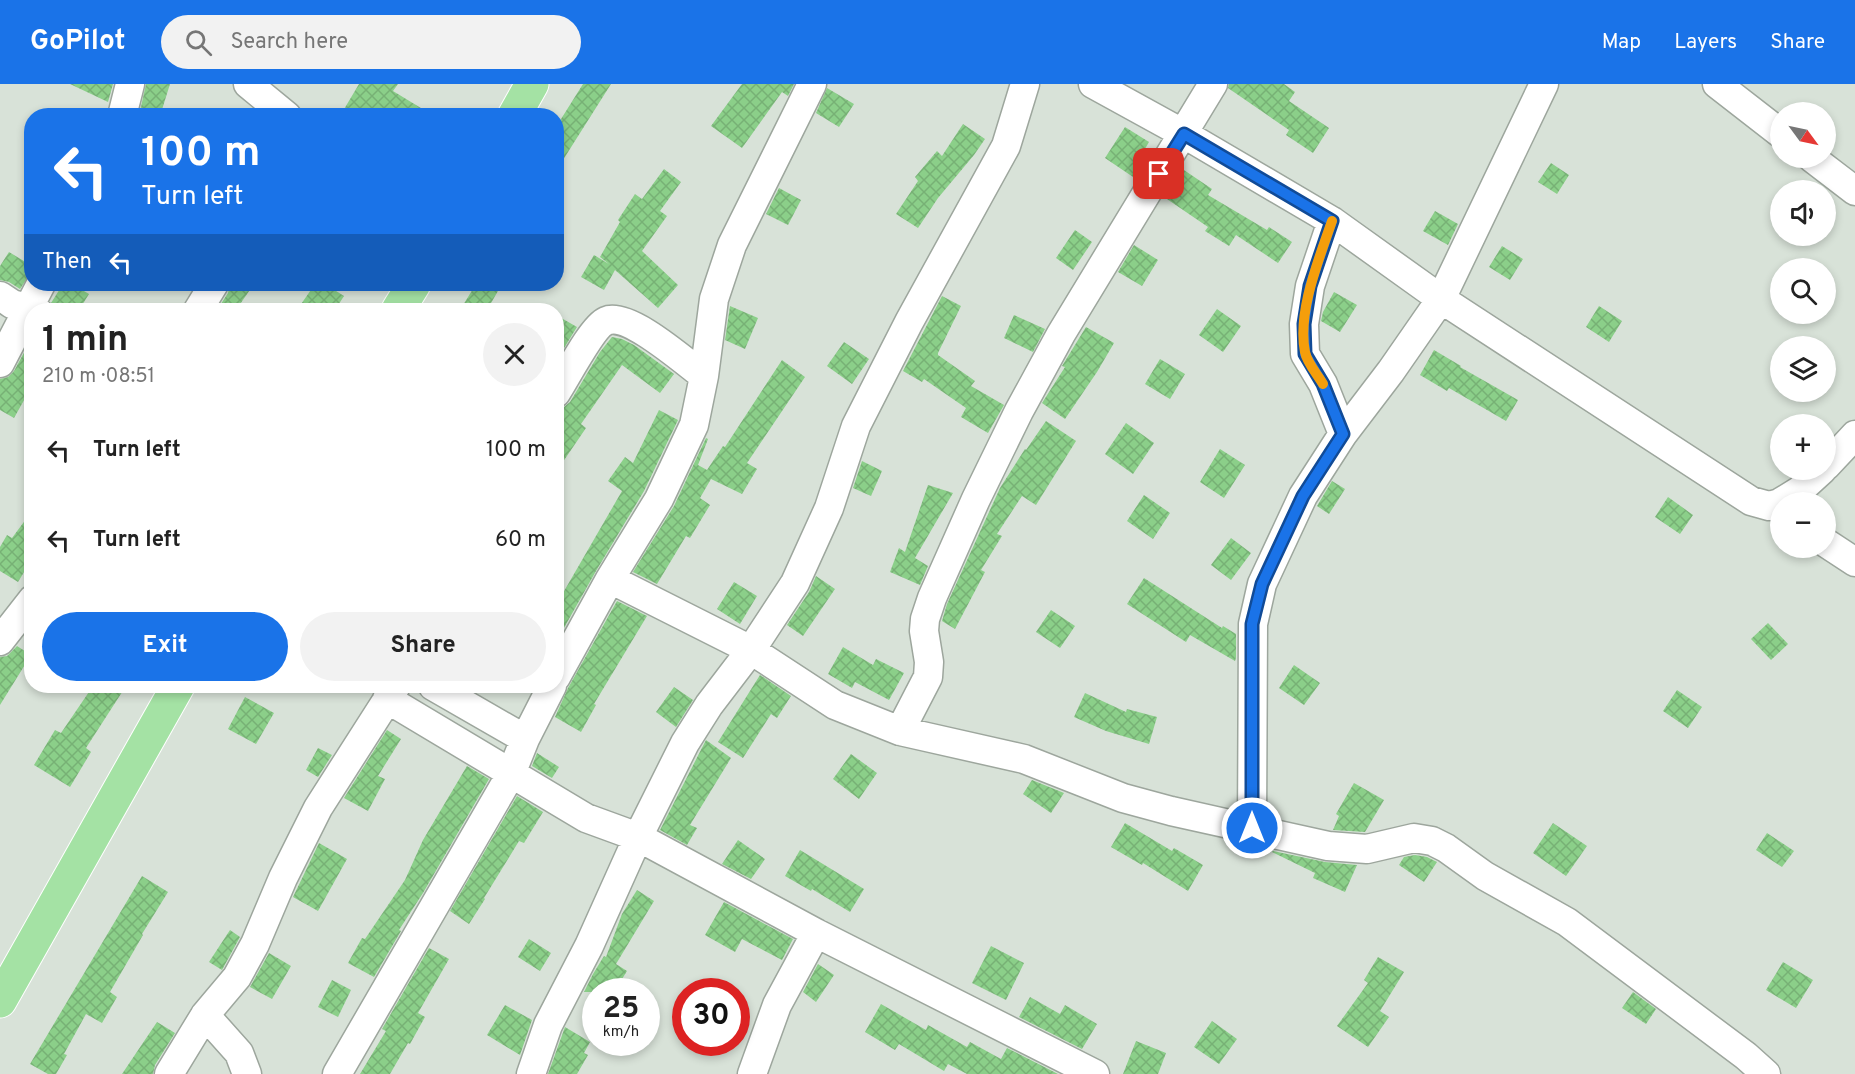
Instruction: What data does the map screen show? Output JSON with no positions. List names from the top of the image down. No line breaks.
{"north":"bottom right","page":{"header":"GoPilot","search":"Search here","nav":["Map","Layers","Share"],"map_buttons":["+","−"],"turn":["100 m","Turn left"],"then":"Then","heading":["1 min","210 m · 08:51"],"list":[{"name":"Turn left","value":"100 m"},{"name":"Turn left","value":"60 m"}],"buttons":["Exit","Share"],"speed":"25 km/h","limit":"30"}}
